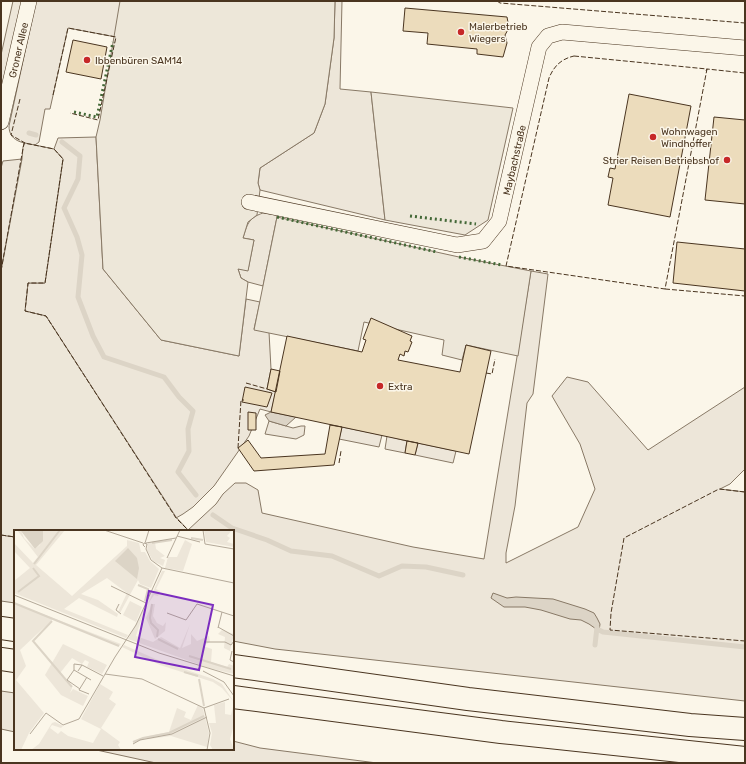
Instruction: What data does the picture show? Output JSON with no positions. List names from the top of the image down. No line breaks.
{"streets":{"street":["Groner Allee","Maybachstraße"]},"places":["Malerbetrieb Wiegers","Ibbenbüren SAM14","Wohnwagen Windhoffer","Strier Reisen Betriebshof","Extra"]}
